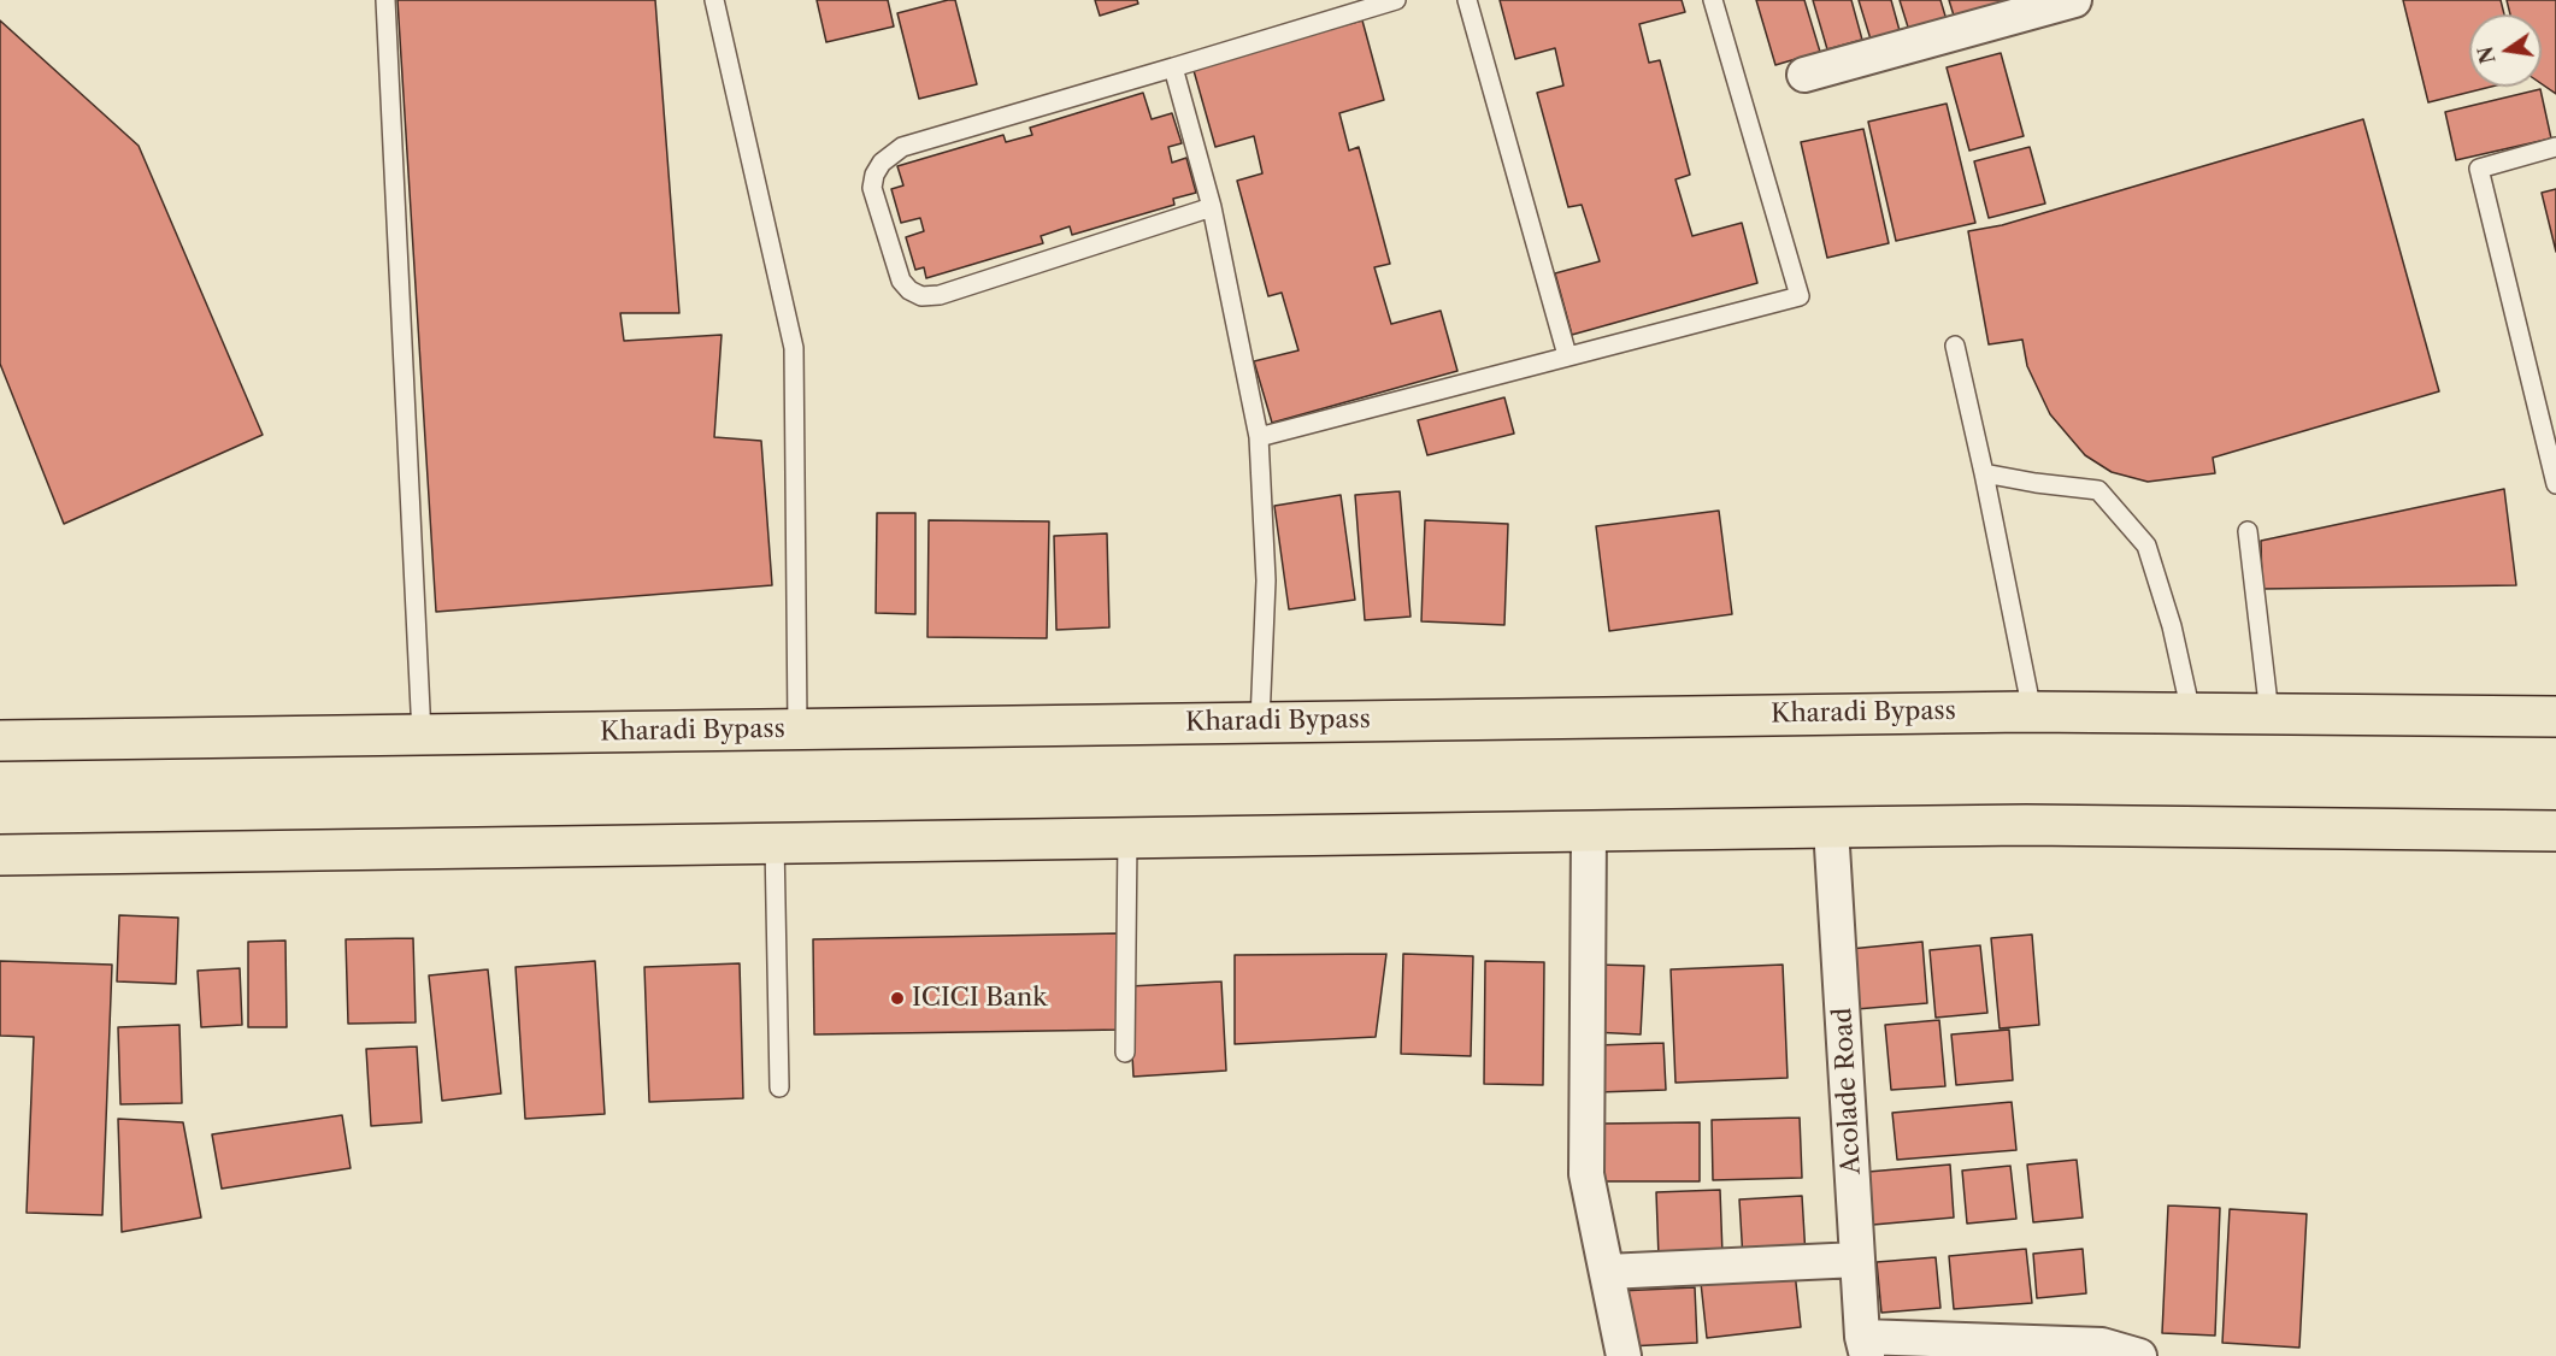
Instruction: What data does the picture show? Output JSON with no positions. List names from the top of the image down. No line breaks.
{"streets":{"highway":["Kharadi Bypass"],"street":["Acolade Road"]},"places":["ICICI Bank"],"north":"left"}
